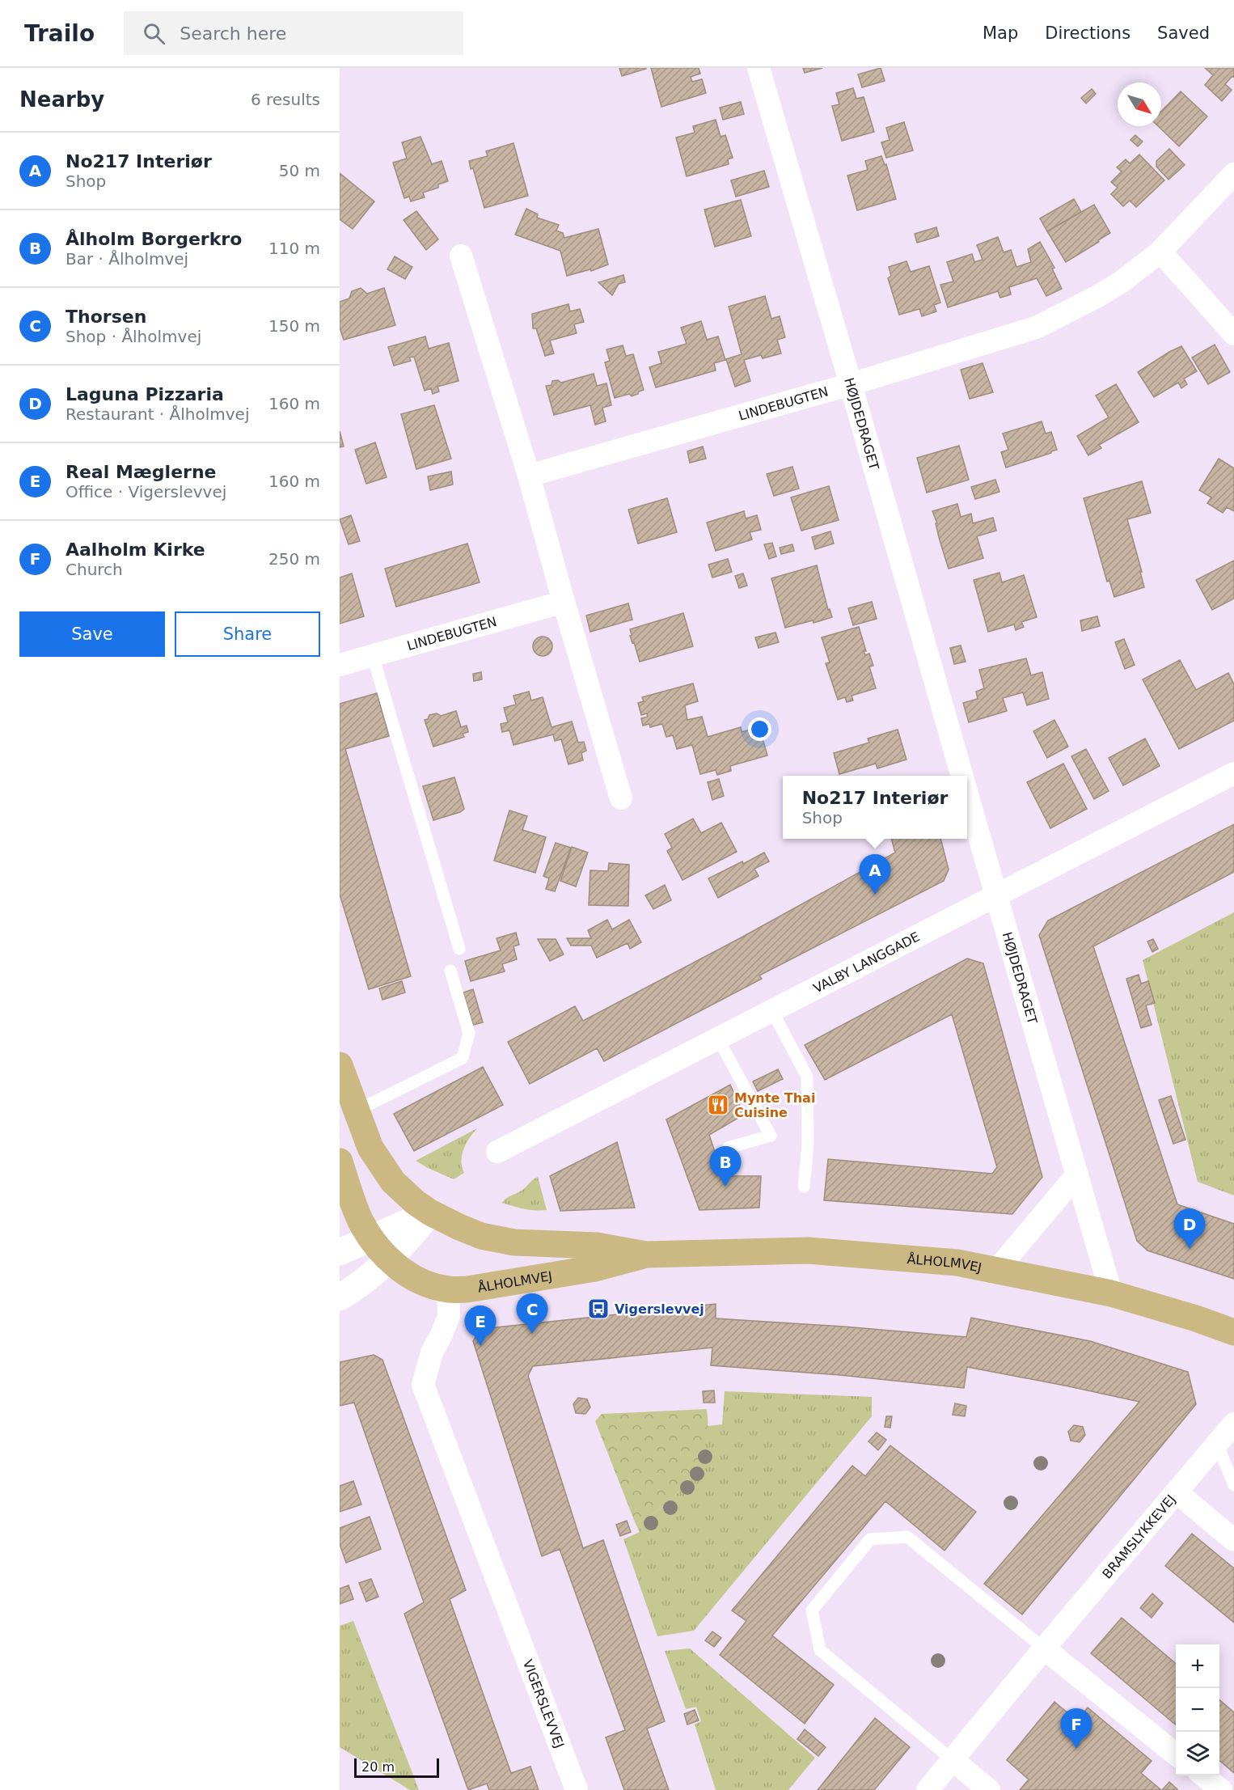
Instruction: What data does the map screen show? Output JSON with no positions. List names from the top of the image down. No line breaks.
{"streets":{"main road":["ÅLHOLMVEJ"],"street":["LINDEBUGTEN","HØJDEDRAGET","VALBY LANGGADE","BRAMSLYKKEVEJ","VIGERSLEVVEJ"]},"crossings":[["LINDEBUGTEN","HØJDEDRAGET"],["HØJDEDRAGET","VALBY LANGGADE"],["HØJDEDRAGET","ÅLHOLMVEJ"],["ÅLHOLMVEJ","VIGERSLEVVEJ"]],"places":{"restaurant":["Mynte Thai Cuisine"],"bus stop":["Vigerslevvej"]},"scale_bar":"20 m","north":"bottom right","page":{"header":"Trailo","search":"Search here","nav":["Map","Directions","Saved"],"heading":["Nearby","6 results"],"list":[{"mark":"A","name":"No217 Interiør","note":"Shop","value":"50 m"},{"mark":"B","name":"Ålholm Borgerkro","note":"Bar · Ålholmvej","value":"110 m"},{"mark":"C","name":"Thorsen","note":"Shop · Ålholmvej","value":"150 m"},{"mark":"D","name":"Laguna Pizzaria","note":"Restaurant · Ålholmvej","value":"160 m"},{"mark":"E","name":"Real Mæglerne","note":"Office · Vigerslevvej","value":"160 m"},{"mark":"F","name":"Aalholm Kirke","note":"Church","value":"250 m"}],"buttons":["Save","Share"],"popup":["No217 Interiør","Shop"],"pins":["A","B","D","C","E","F"],"map_buttons":["+","−"],"scale":"20 m"}}
